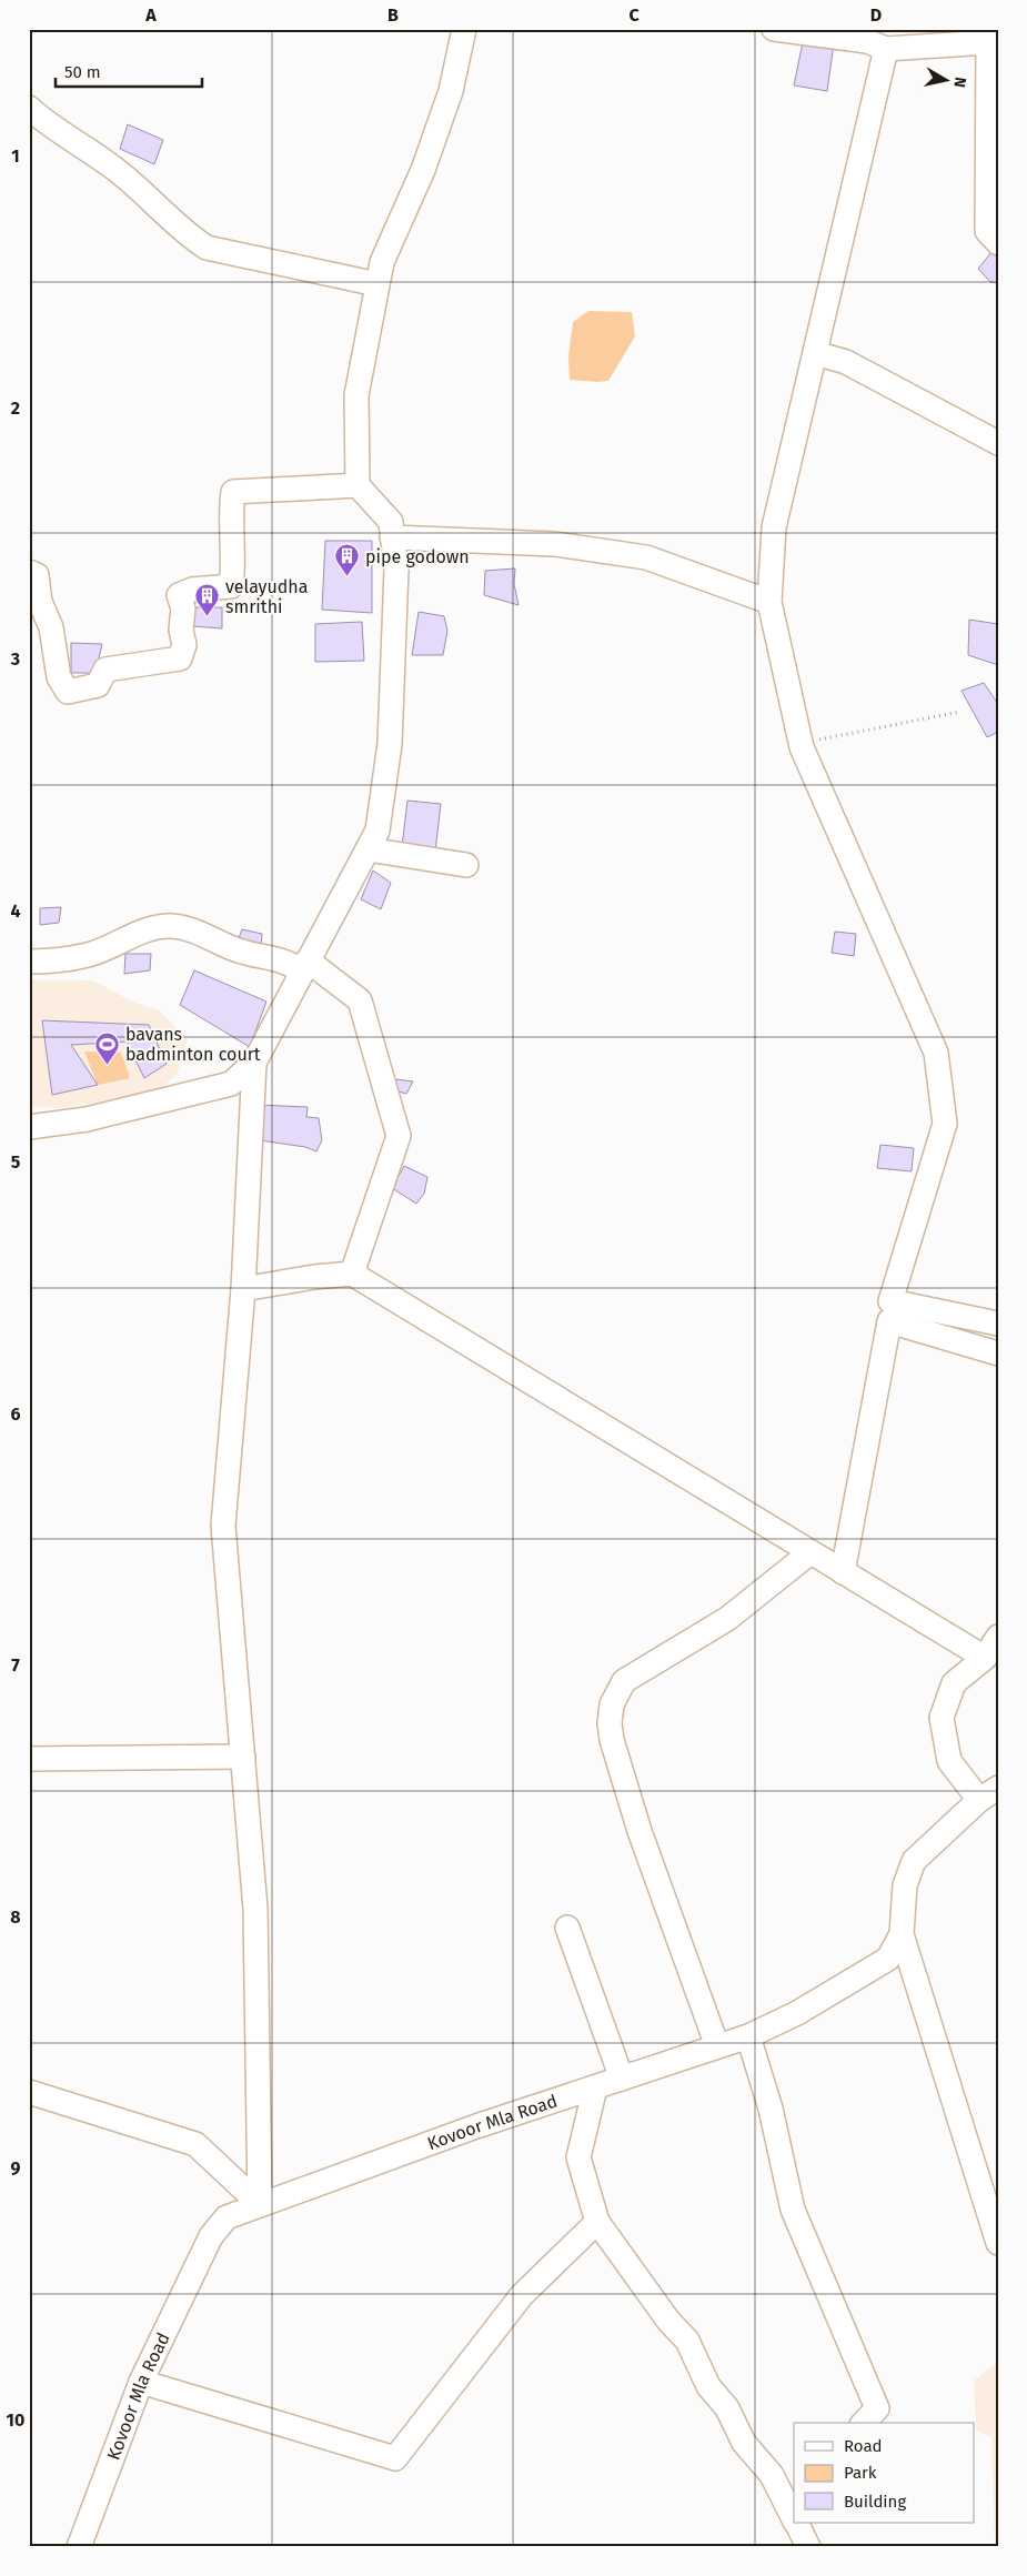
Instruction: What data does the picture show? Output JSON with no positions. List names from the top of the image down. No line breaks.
{"streets":{"street":["Kovoor Mla Road"]},"places":{"building":["pipe godown","velayudha smrithi"],"sports":["bavans badminton court"]},"legend":["Road","Park","Building"],"scale_bar":"50 m","north":"right","grid":{"columns":["A","B","C","D"],"rows":["1","2","3","4","5","6","7","8","9","10"]}}
